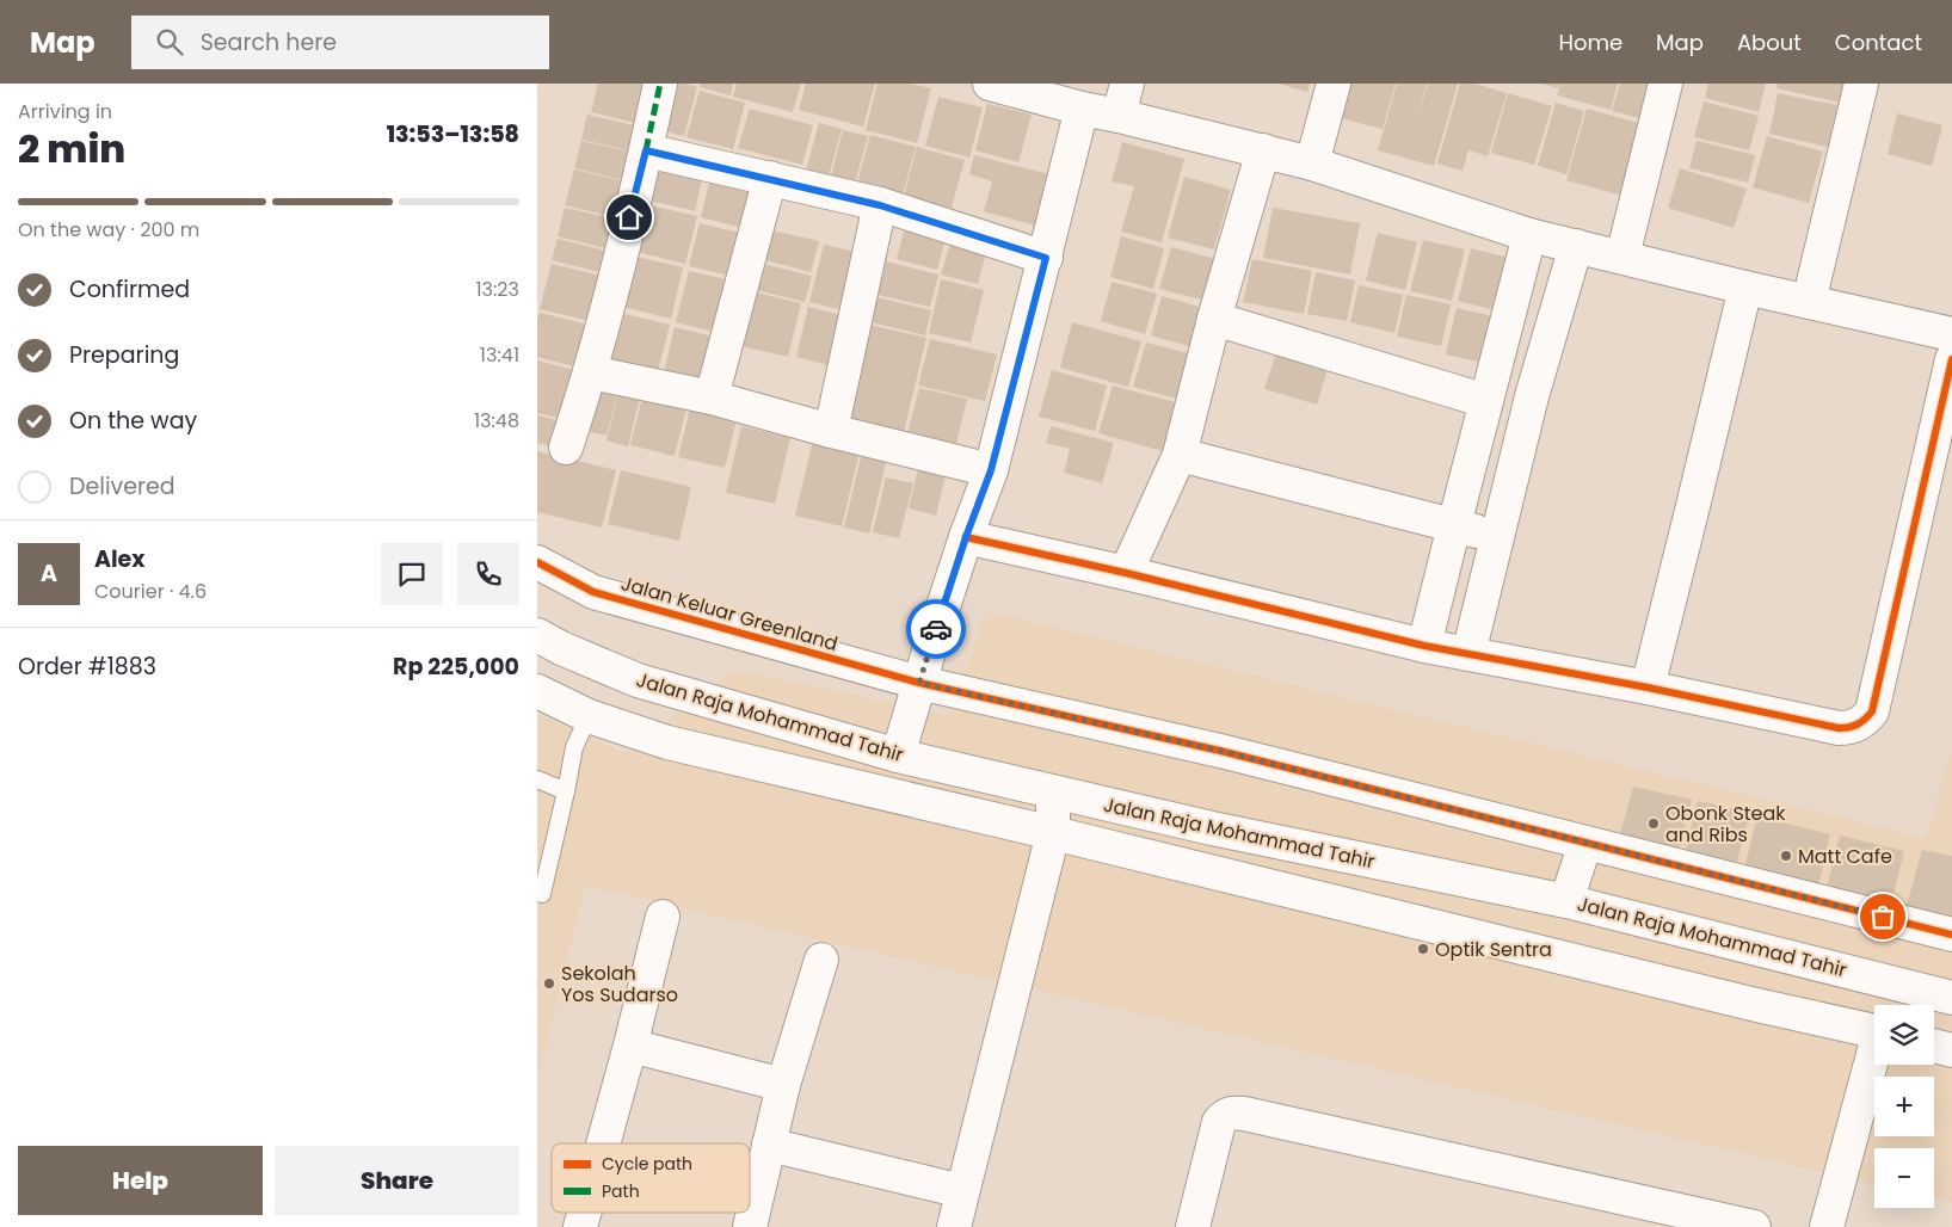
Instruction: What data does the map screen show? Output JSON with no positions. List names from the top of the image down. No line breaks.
{"streets":{"street":["Jalan Keluar Greenland","Jalan Raja Mohammad Tahir"]},"places":["Obonk Steak and Ribs","Matt Cafe","Optik Sentra","Sekolah Yos Sudarso"],"legend":["Cycle path","Path"],"page":{"header":"Map","search":"Search here","nav":["Home","Map","About","Contact"],"heading":["2 min","Arriving in","13:53–13:58"],"panel":["Alex","Courier · 4.6","Order #1883","Rp 225,000"],"bar":"On the way · 200 m","list":[["Confirmed","13:23"],["Preparing","13:41"],["On the way","13:48"],"Delivered"],"round":"A","map_buttons":["+","−"],"buttons":["Help","Share"]}}
